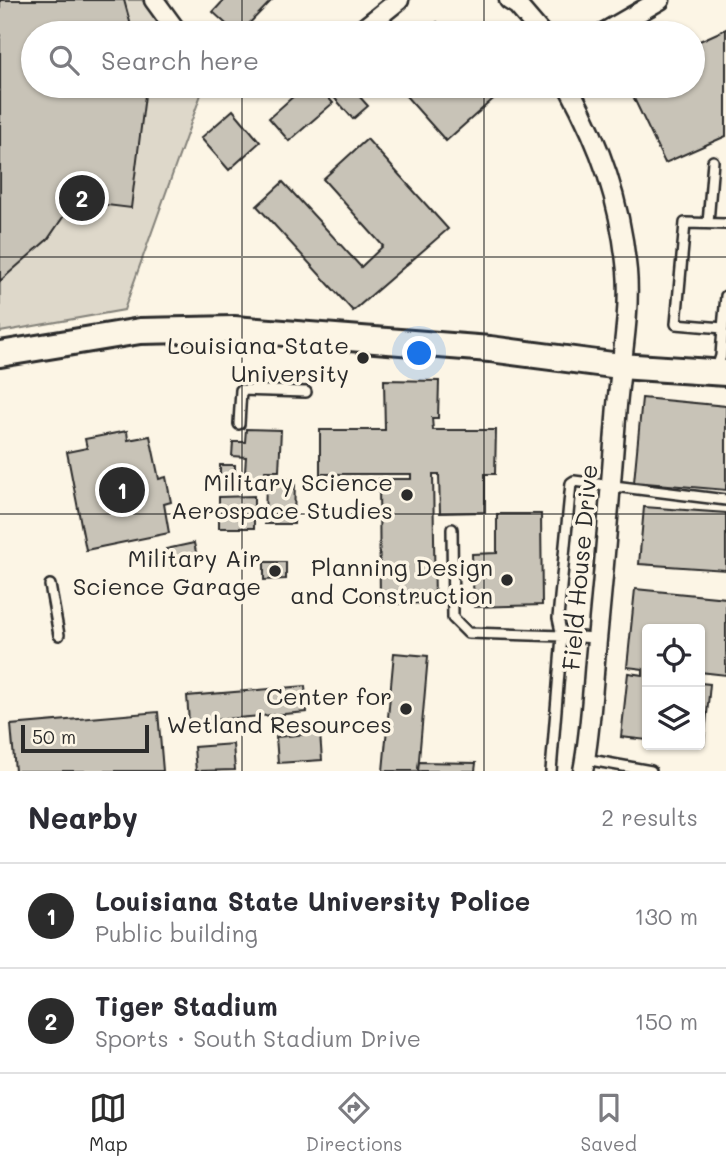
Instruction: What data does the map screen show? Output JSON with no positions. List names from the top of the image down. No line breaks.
{"streets":{"street":["Field House Drive"]},"places":["Louisiana State University","Military Science Aerospace Studies","Military Air Science Garage","Planning Design and Construction","Center for Wetland Resources"],"scale_bar":"50 m","page":{"search":"Search here","pins":["2","1"],"scale":"50 m","heading":["Nearby","2 results"],"list":[{"mark":"1","name":"Louisiana State University Police","note":"Public building","value":"130 m"},{"mark":"2","name":"Tiger Stadium","note":"Sports · South Stadium Drive","value":"150 m"}],"nav":["Map","Directions","Saved"]}}
